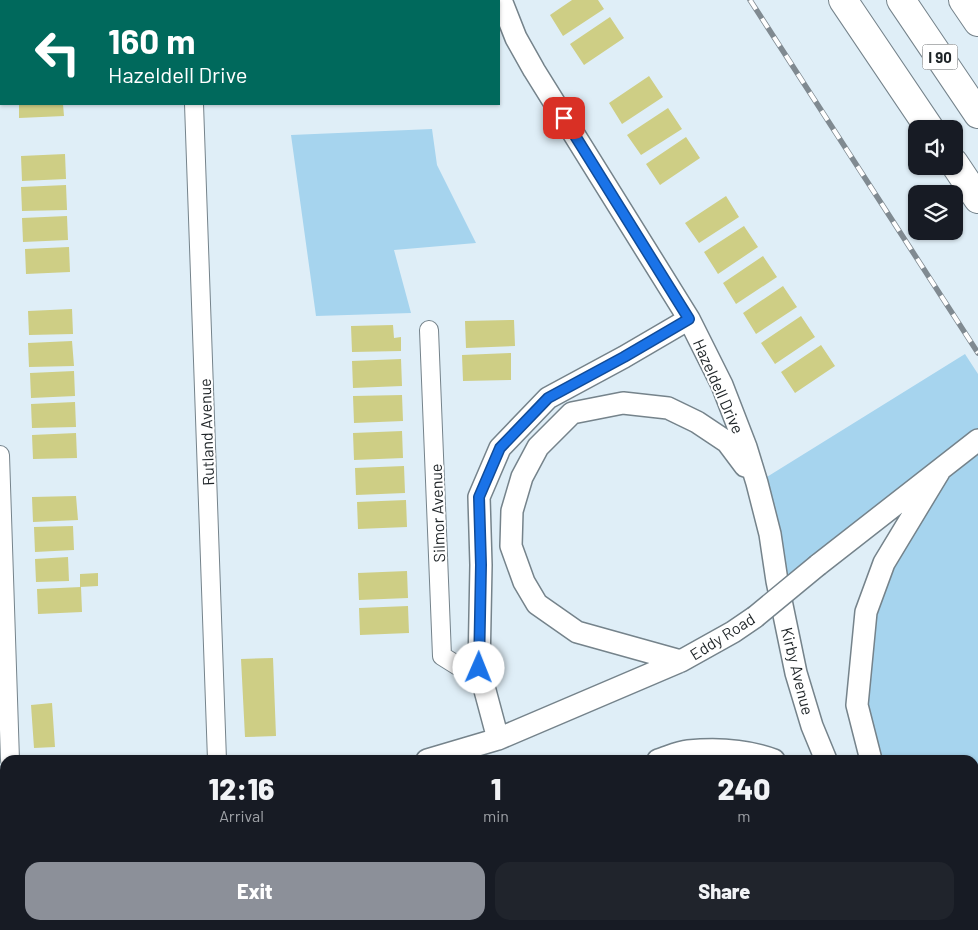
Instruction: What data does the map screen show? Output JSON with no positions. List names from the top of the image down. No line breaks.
{"streets":{"highway":["I 90"],"street":["Hazeldell Drive","Rutland Avenue","Silmor Avenue","Eddy Road","Kirby Avenue"]},"crossings":[["Hazeldell Drive","Kirby Avenue"]],"page":{"turn":["160 m","Hazeldell Drive"],"eta":["12:16","Arrival","1","min","240","m"],"buttons":["Exit","Share"]}}
